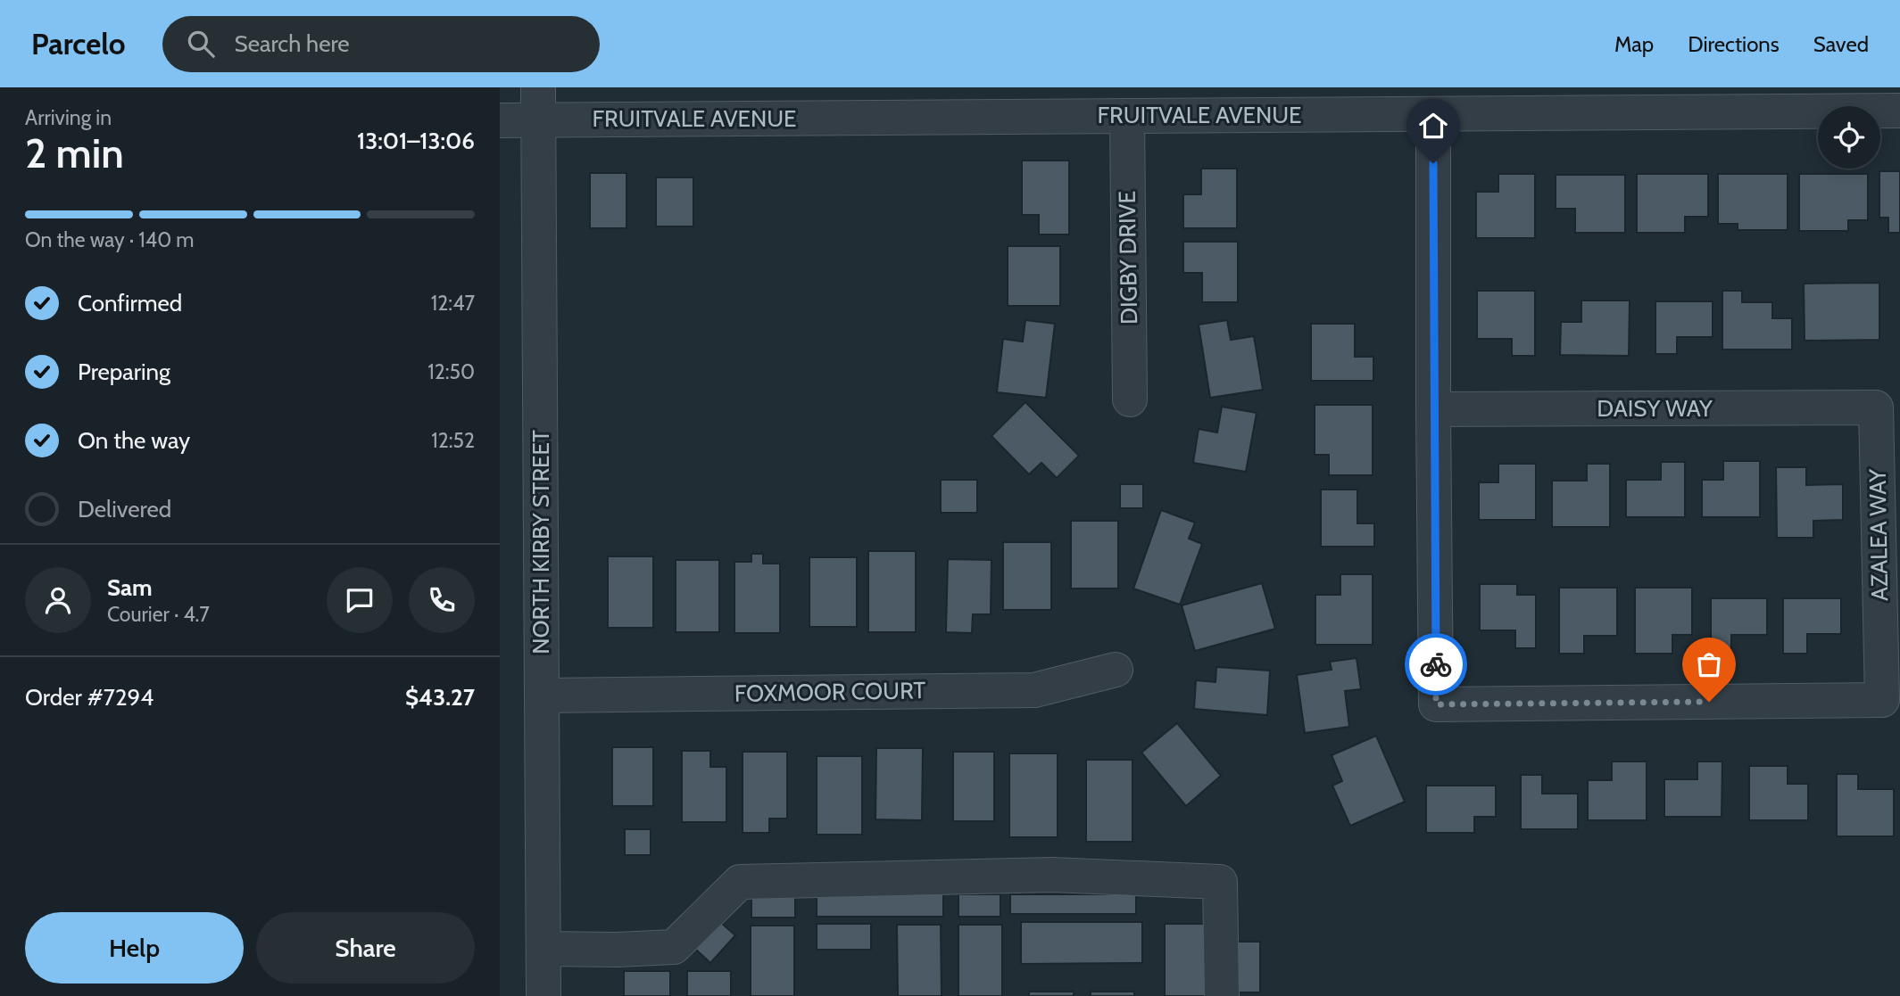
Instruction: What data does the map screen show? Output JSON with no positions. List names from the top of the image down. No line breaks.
{"streets":{"street":["FRUITVALE AVENUE","DIGBY DRIVE","DAISY WAY","AZALEA WAY","NORTH KIRBY STREET","FOXMOOR COURT"]},"crossings":[["FRUITVALE AVENUE","DIGBY DRIVE"],["FRUITVALE AVENUE","NORTH KIRBY STREET"],["DAISY WAY","AZALEA WAY"],["NORTH KIRBY STREET","FOXMOOR COURT"]],"page":{"header":"Parcelo","search":"Search here","nav":["Map","Directions","Saved"],"heading":["2 min","Arriving in","13:01–13:06"],"panel":["Sam","Courier · 4.7","Order #7294","$43.27"],"bar":"On the way · 140 m","list":[["Confirmed","12:47"],["Preparing","12:50"],["On the way","12:52"],"Delivered"],"buttons":["Help","Share"]}}
